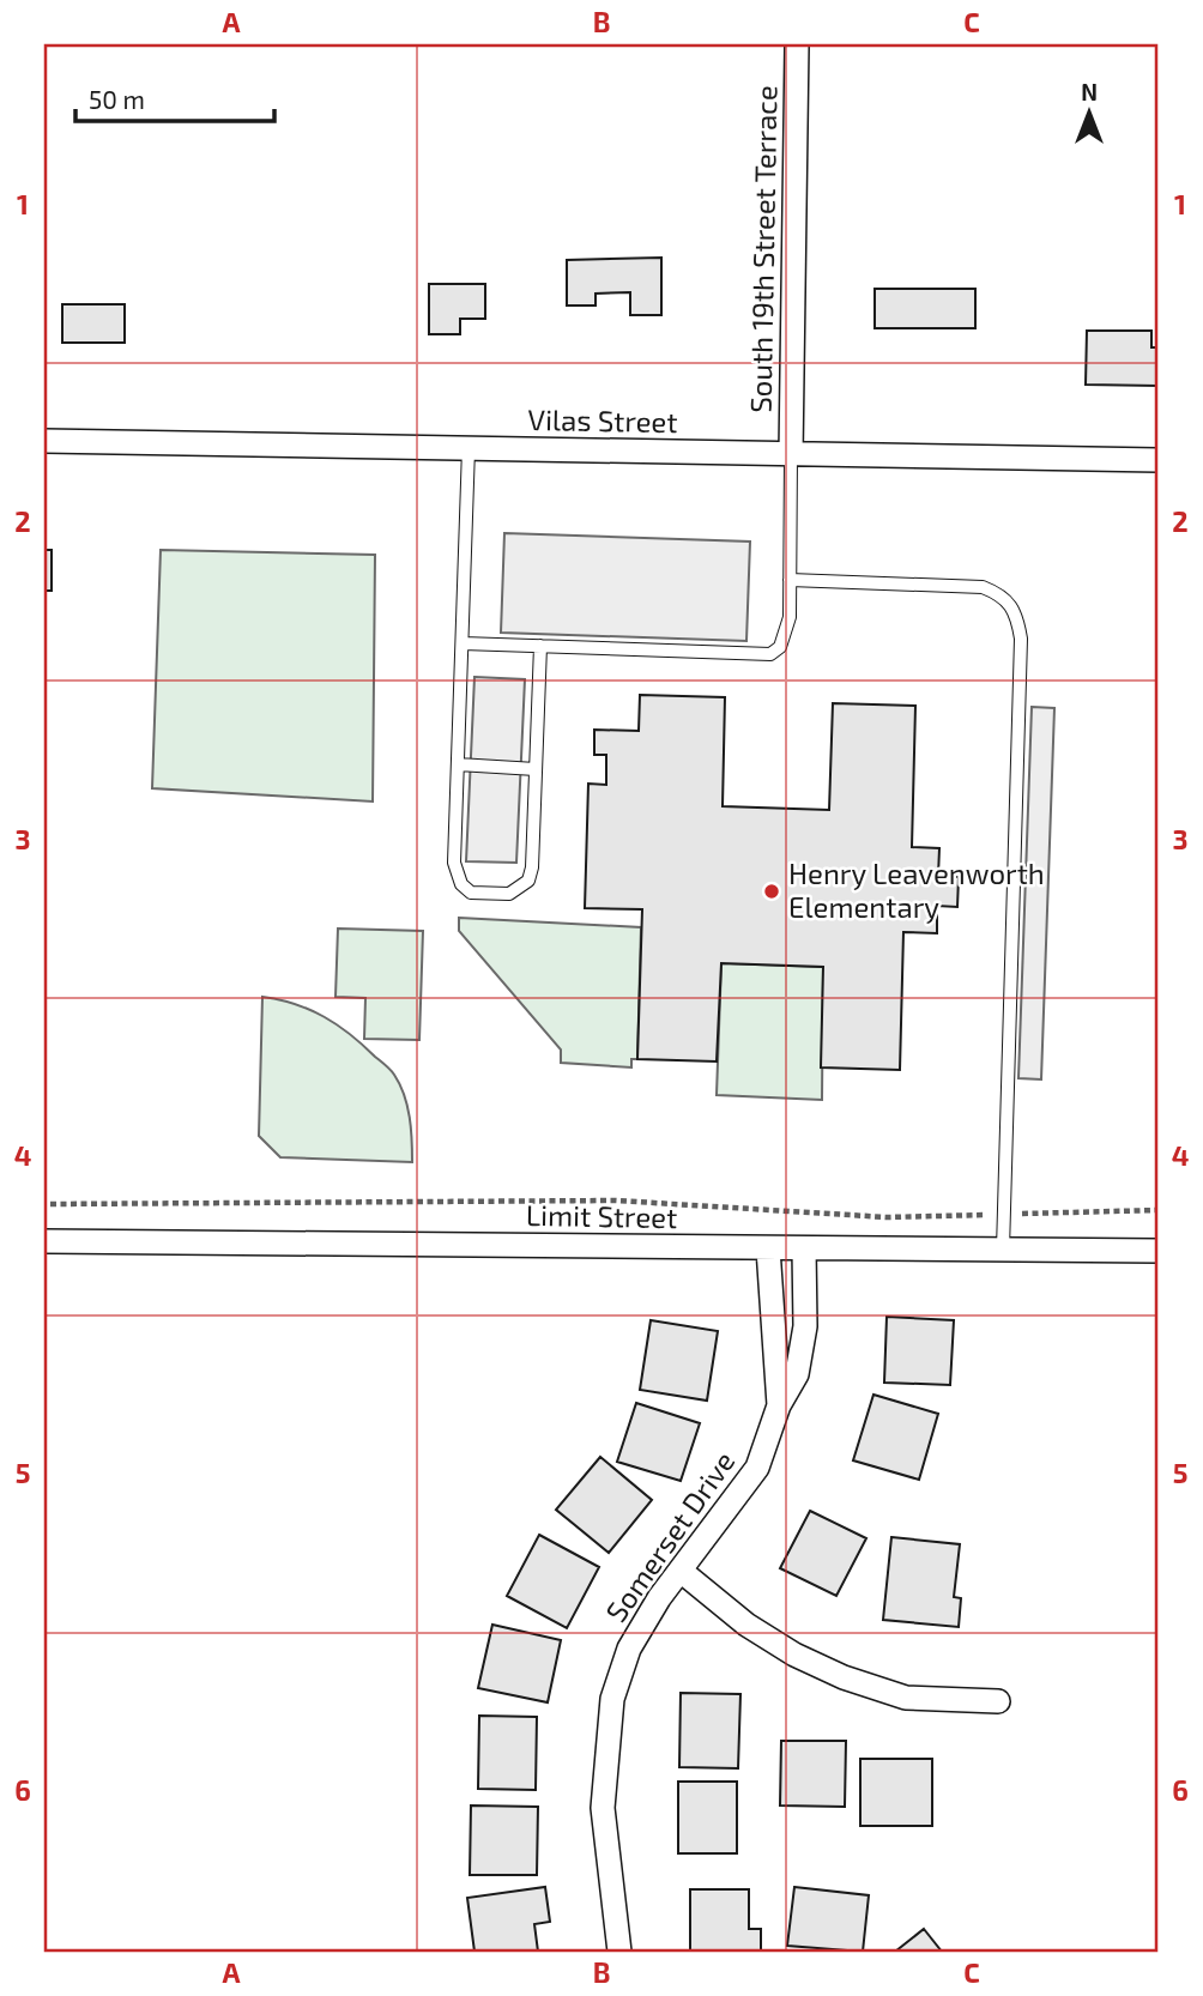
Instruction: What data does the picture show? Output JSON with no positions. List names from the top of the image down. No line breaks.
{"streets":{"street":["South 19th Street Terrace","Vilas Street","Limit Street","Somerset Drive"]},"crossings":[["South 19th Street Terrace","Vilas Street"],["Limit Street","Somerset Drive"]],"places":["Henry Leavenworth Elementary"],"scale_bar":"50 m","north":"top","grid":{"columns":["A","B","C"],"rows":["1","2","3","4","5","6"]}}
